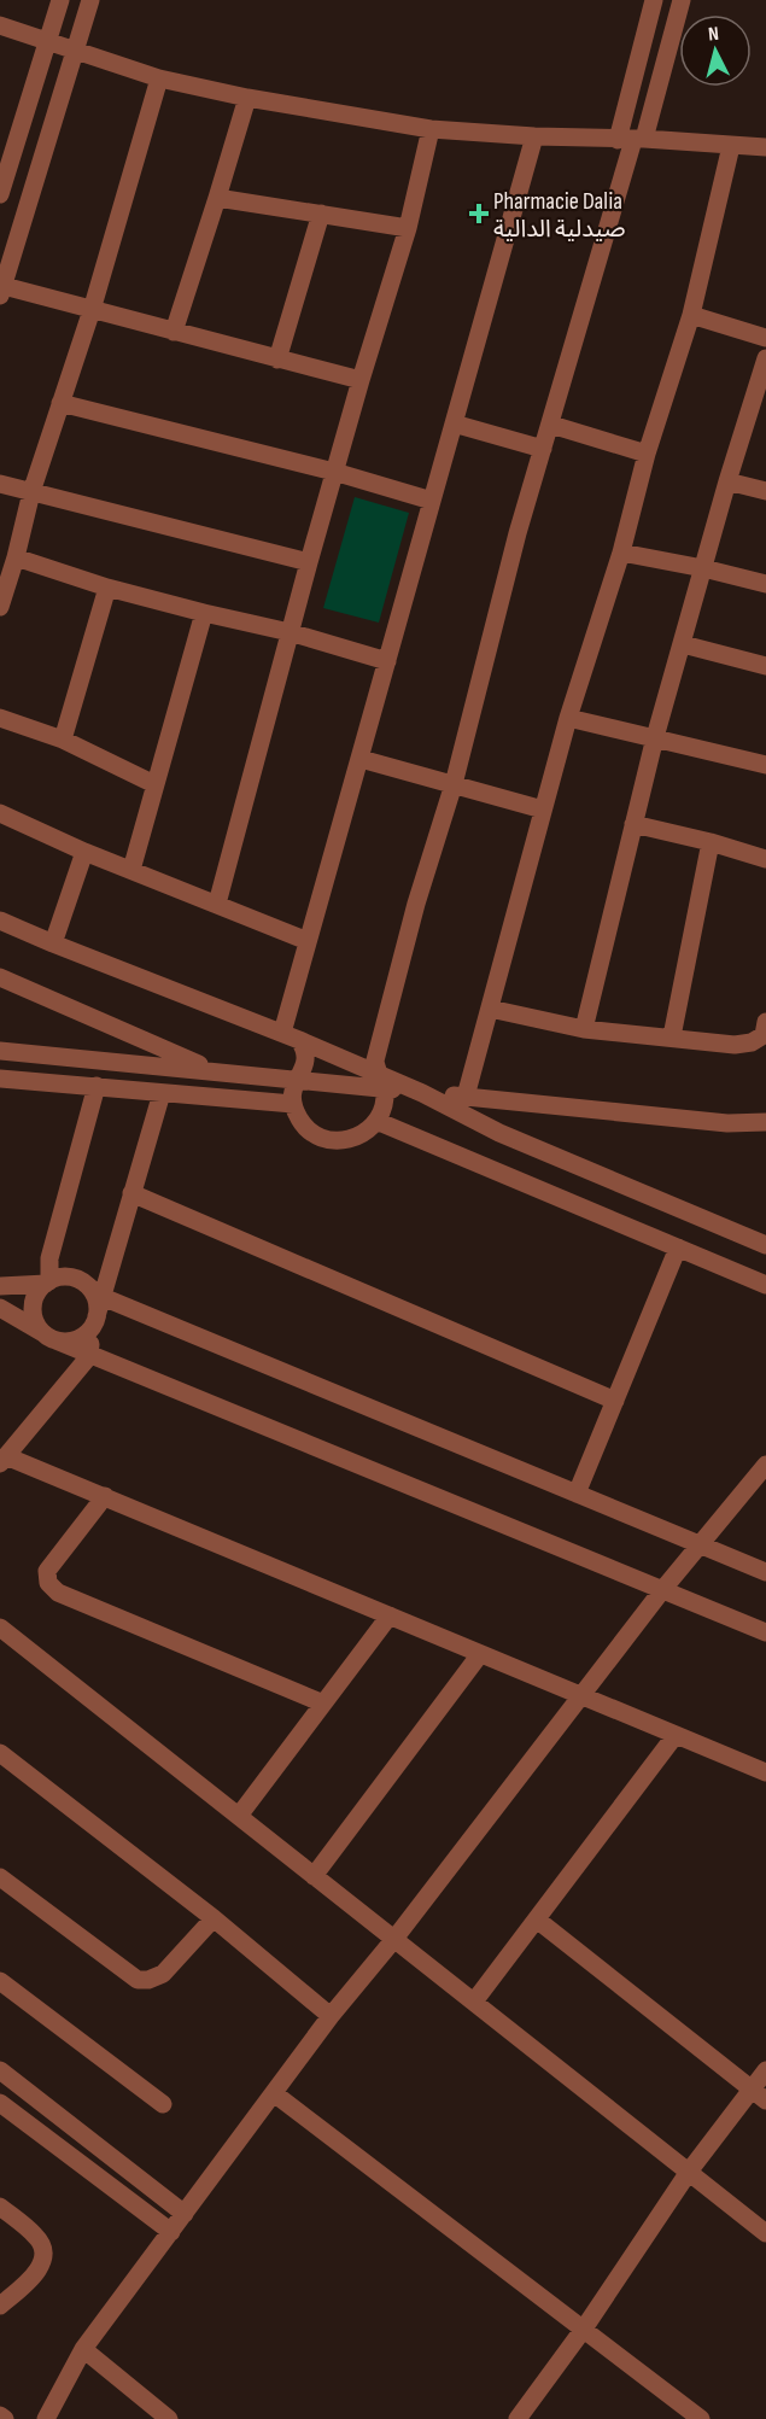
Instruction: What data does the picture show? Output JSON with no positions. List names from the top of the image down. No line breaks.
{"places":{"health":["Pharmacie Dalia صيدلية الدالية"]},"north":"top"}
